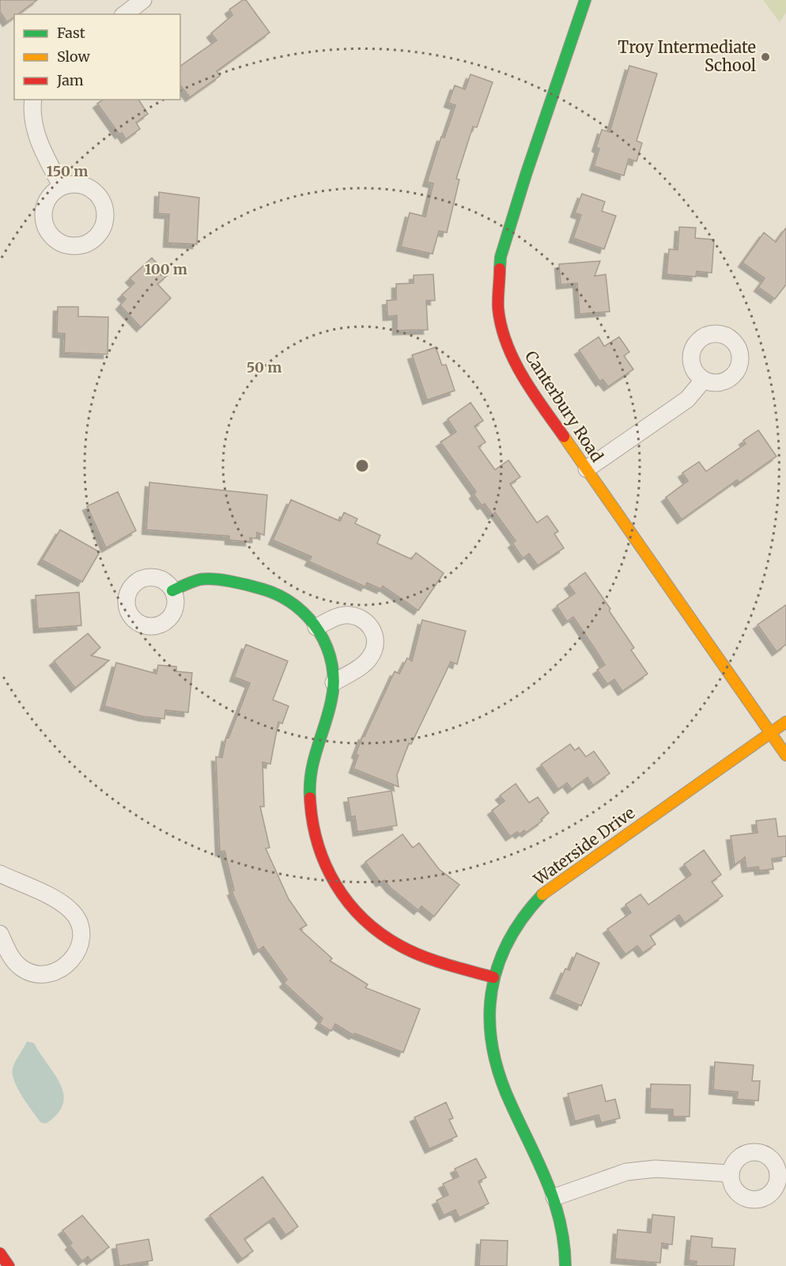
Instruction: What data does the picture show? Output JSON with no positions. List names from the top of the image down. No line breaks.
{"streets":{"street":["Canterbury Road","Waterside Drive"]},"crossings":[["Canterbury Road","Waterside Drive"]],"places":["Troy Intermediate School"],"legend":["Fast","Slow","Jam"],"rings":["150 m","100 m","50 m"]}
